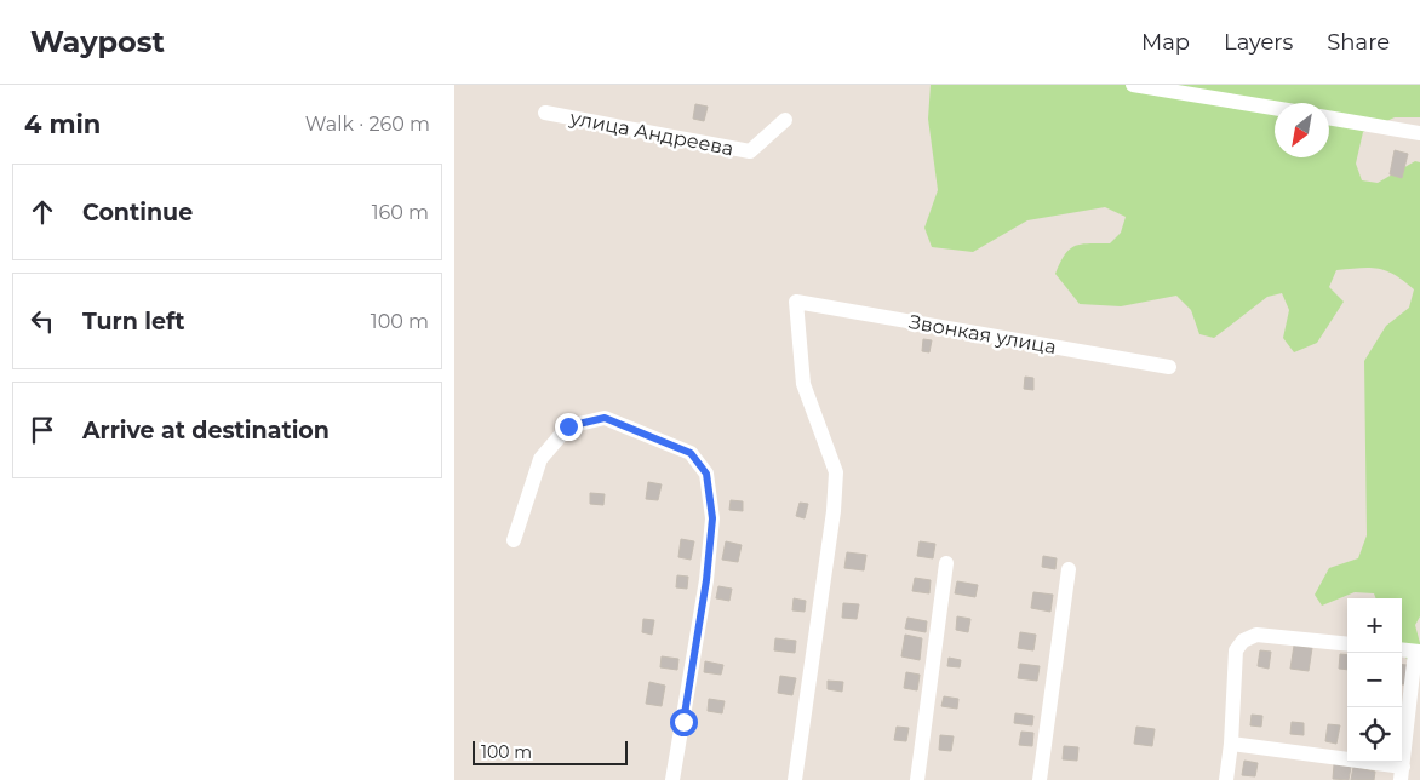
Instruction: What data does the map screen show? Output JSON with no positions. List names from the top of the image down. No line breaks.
{"streets":{"street":["улица Андреева","Звонкая улица"]},"scale_bar":"100 m","north":"bottom left","page":{"header":"Waypost","nav":["Map","Layers","Share"],"heading":["4 min","Walk · 260 m"],"list":[["Continue","160 m"],["Turn left","100 m"],"Arrive at destination"],"map_buttons":["+","−"],"scale":"100 m"}}
